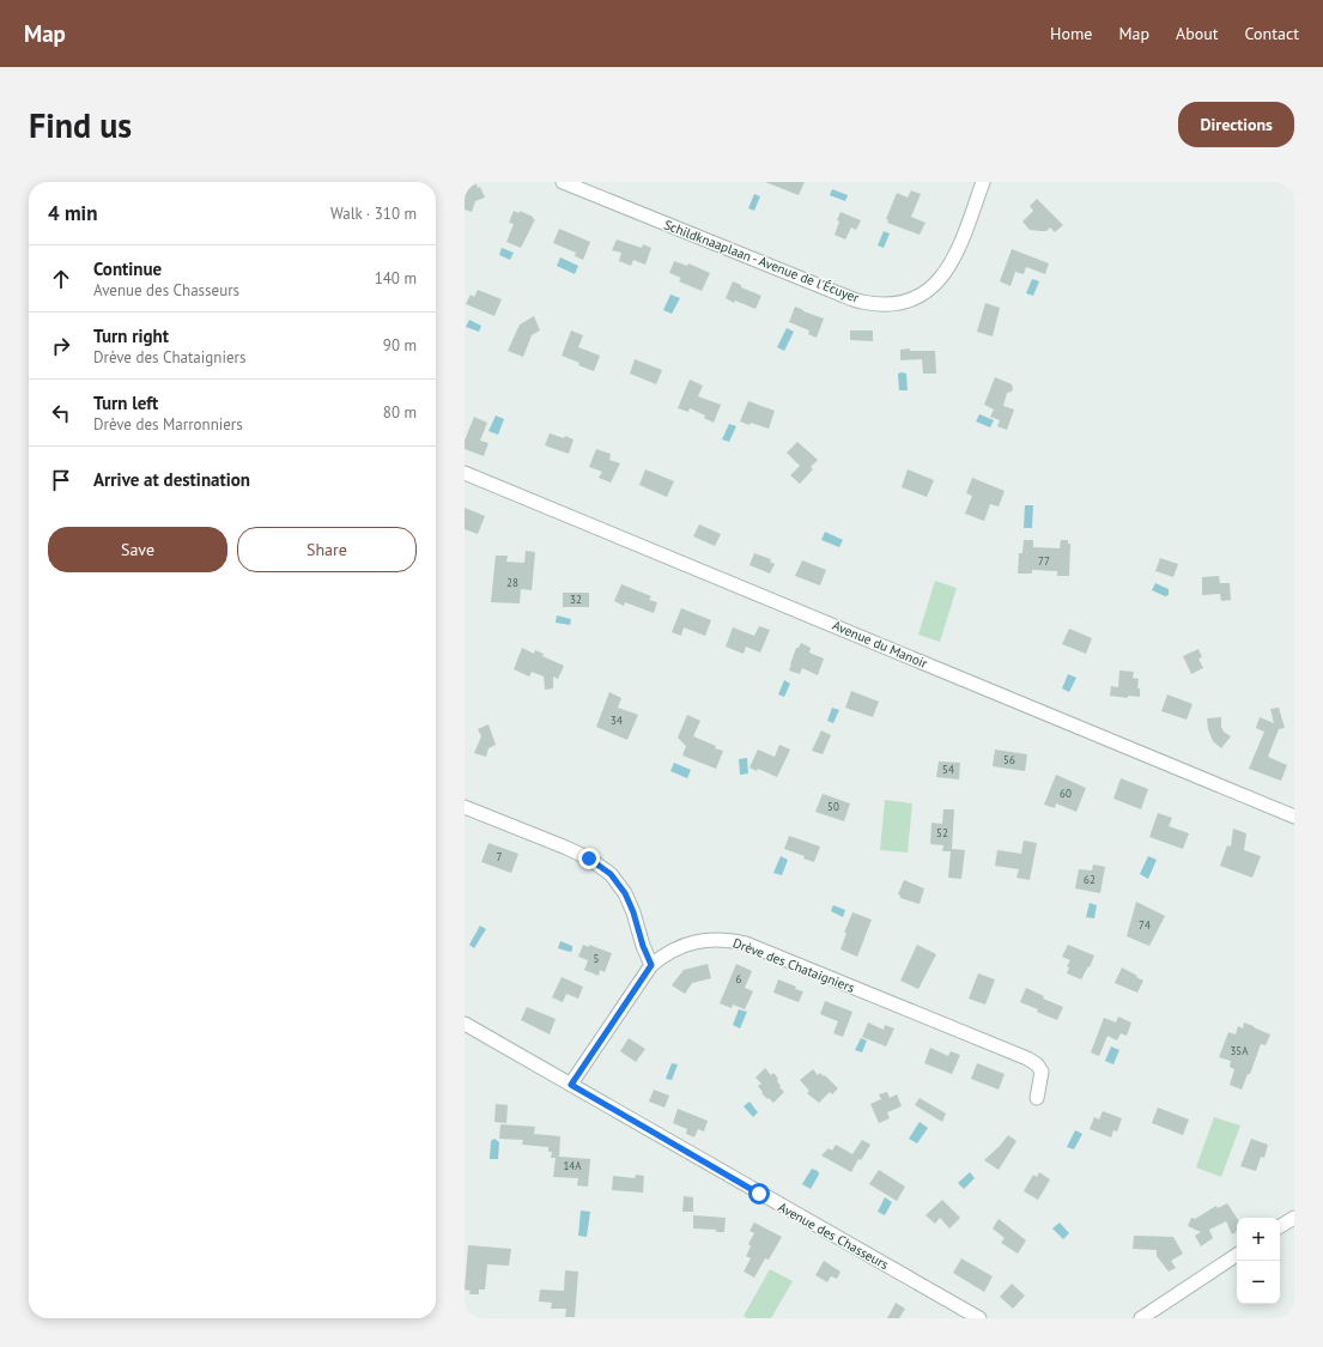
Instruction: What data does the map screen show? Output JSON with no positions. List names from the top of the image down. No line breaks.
{"streets":{"street":["Schildknaaplaan - Avenue de l'Écuyer","Avenue du Manoir","Drève des Chataigniers","Avenue des Chasseurs"]},"crossings":[["Drève des Chataigniers","Avenue des Chasseurs"]],"house_numbers":["77","28","32","34","56","54","60","50","52","7","62","74","5","6","35A","14A"],"page":{"header":"Map","nav":["Home","Map","About","Contact"],"buttons":["Directions",["Save","Share"]],"title":"Find us","heading":["4 min","Walk · 310 m"],"list":[["Continue","Avenue des Chasseurs","140 m"],["Turn right","Drève des Chataigniers","90 m"],["Turn left","Drève des Marronniers","80 m"],"Arrive at destination"],"map_buttons":["+","−"]}}
